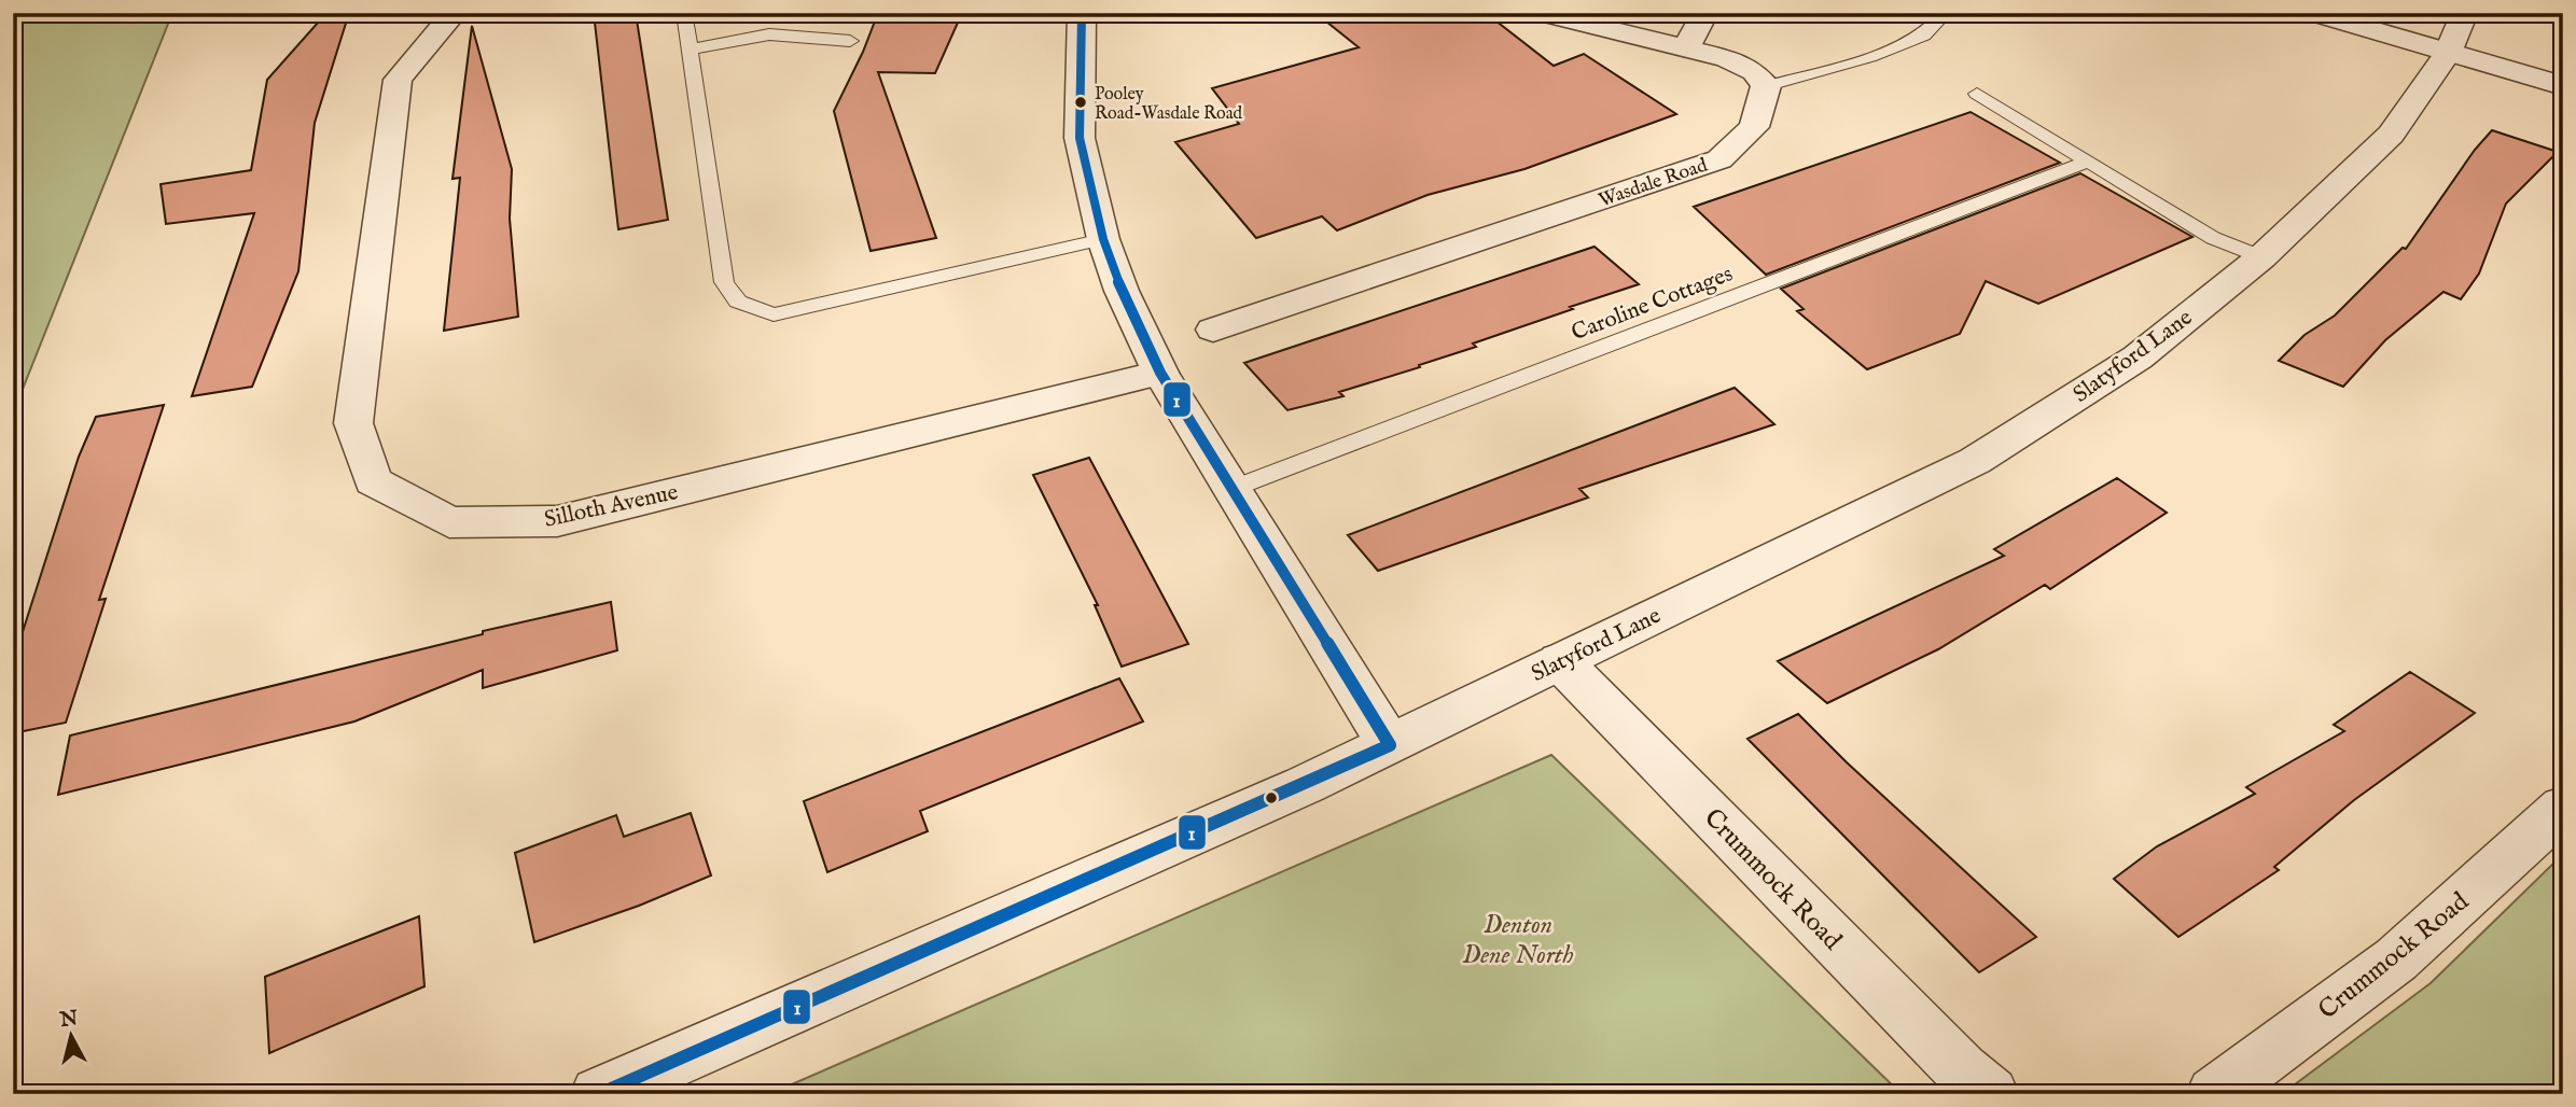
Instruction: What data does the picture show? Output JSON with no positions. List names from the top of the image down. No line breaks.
{"streets":{"street":["Wasdale Road","Slatyford Lane","Silloth Avenue","Crummock Road"],"lane":["Caroline Cottages"]},"crossings":[["Slatyford Lane","Crummock Road"]],"parks":["Denton Dene North"],"places":["Pooley Road-Wasdale Road"],"lines":["transit line 1"],"north":"top"}
